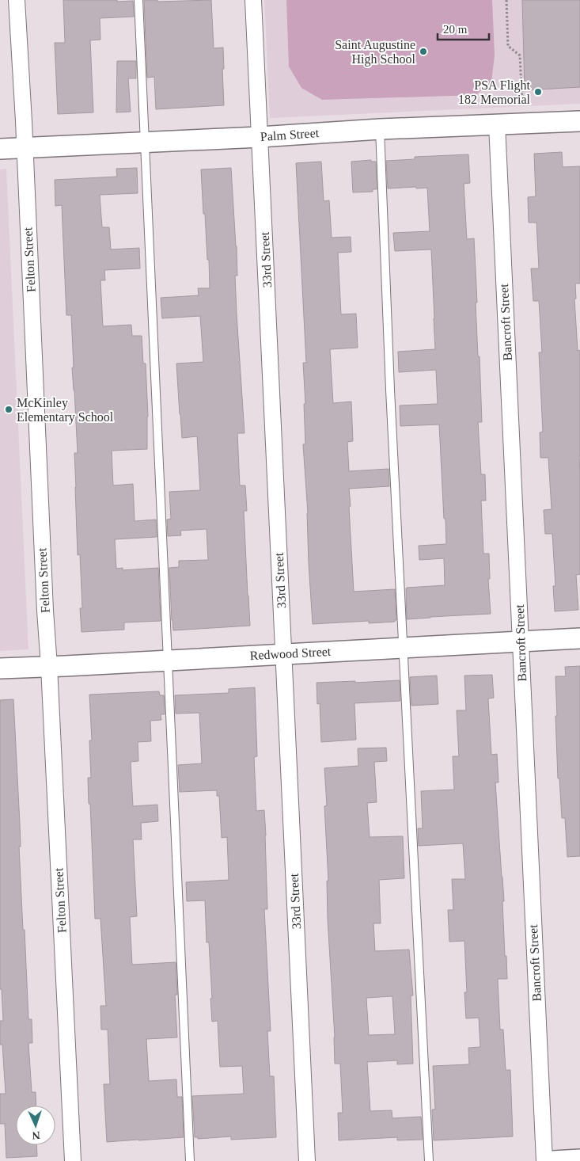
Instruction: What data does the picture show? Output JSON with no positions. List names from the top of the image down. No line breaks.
{"streets":{"street":["Palm Street","Felton Street","33rd Street","Bancroft Street","Redwood Street"]},"crossings":[["Palm Street","Felton Street"],["Palm Street","33rd Street"],["Palm Street","Bancroft Street"],["Felton Street","Redwood Street"],["33rd Street","Redwood Street"],["Bancroft Street","Redwood Street"]],"places":["Saint Augustine High School","PSA Flight 182 Memorial","McKinley Elementary School"],"scale_bar":"20 m","north":"bottom"}
